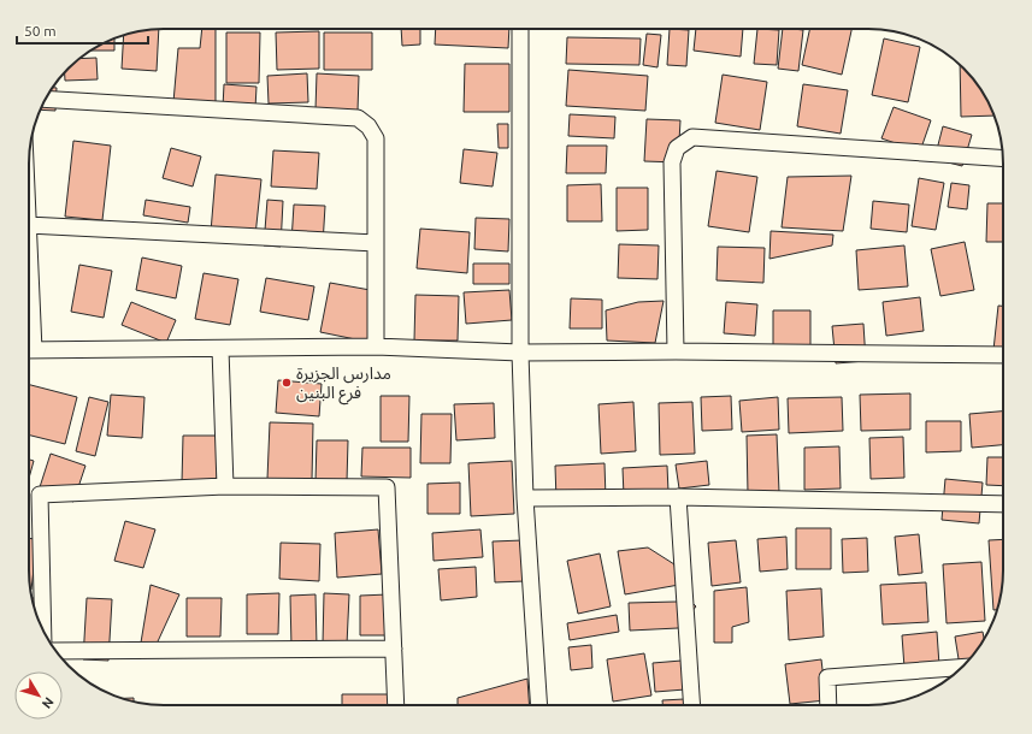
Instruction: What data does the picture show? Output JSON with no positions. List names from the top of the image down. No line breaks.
{"places":["مدارس الجزيرة فرع البنين"],"scale_bar":"50 m","north":"bottom right"}
